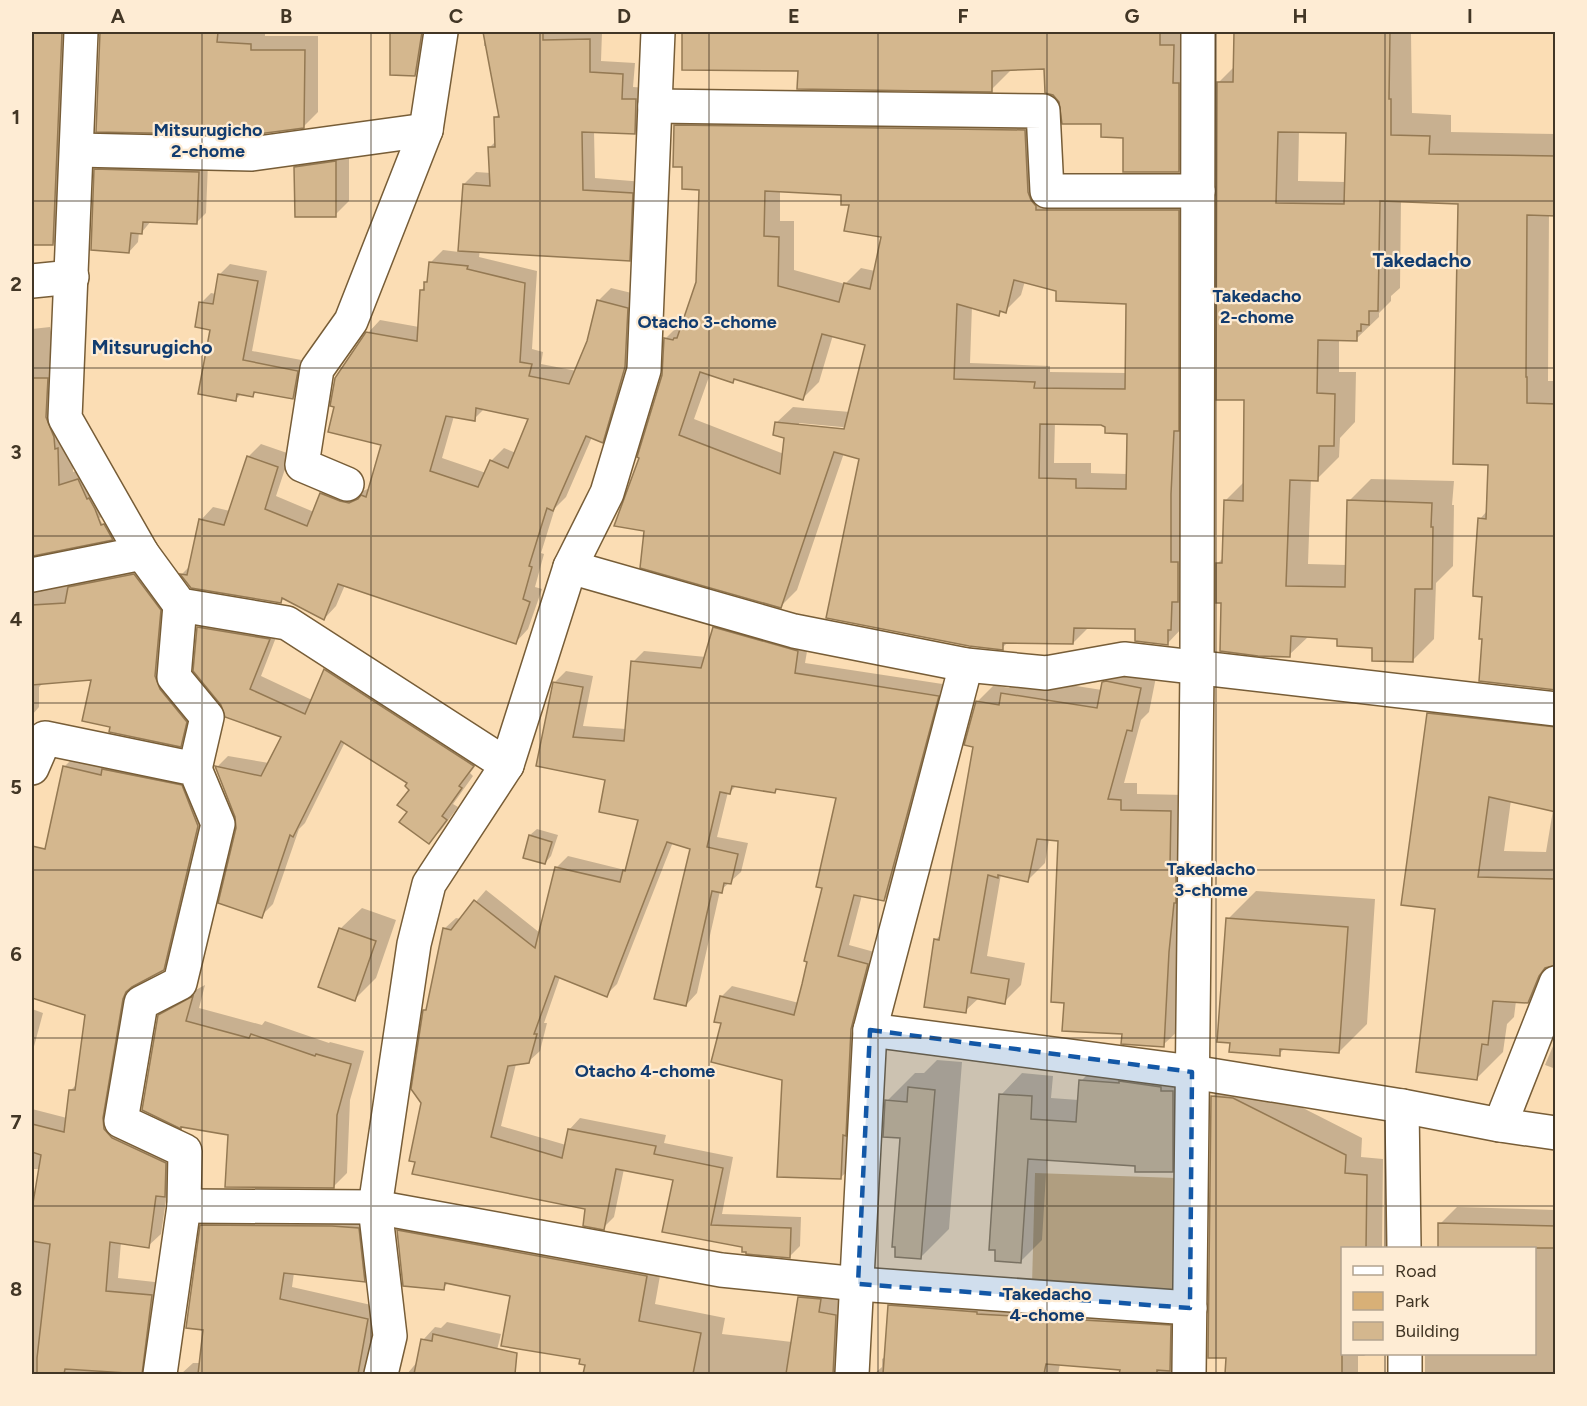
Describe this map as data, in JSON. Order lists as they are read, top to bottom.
{
  "districts": [
    "Mitsurugicho 2-chome",
    "Takedacho",
    "Takedacho 2-chome",
    "Otacho 3-chome",
    "Mitsurugicho",
    "Takedacho 3-chome",
    "Otacho 4-chome",
    "Takedacho 4-chome"
  ],
  "legend": ["Road", "Park", "Building"],
  "grid": {
    "columns": [
      "A",
      "B",
      "C",
      "D",
      "E",
      "F",
      "G",
      "H",
      "I"
    ],
    "rows": [
      "1",
      "2",
      "3",
      "4",
      "5",
      "6",
      "7",
      "8"
    ]
  }
}
